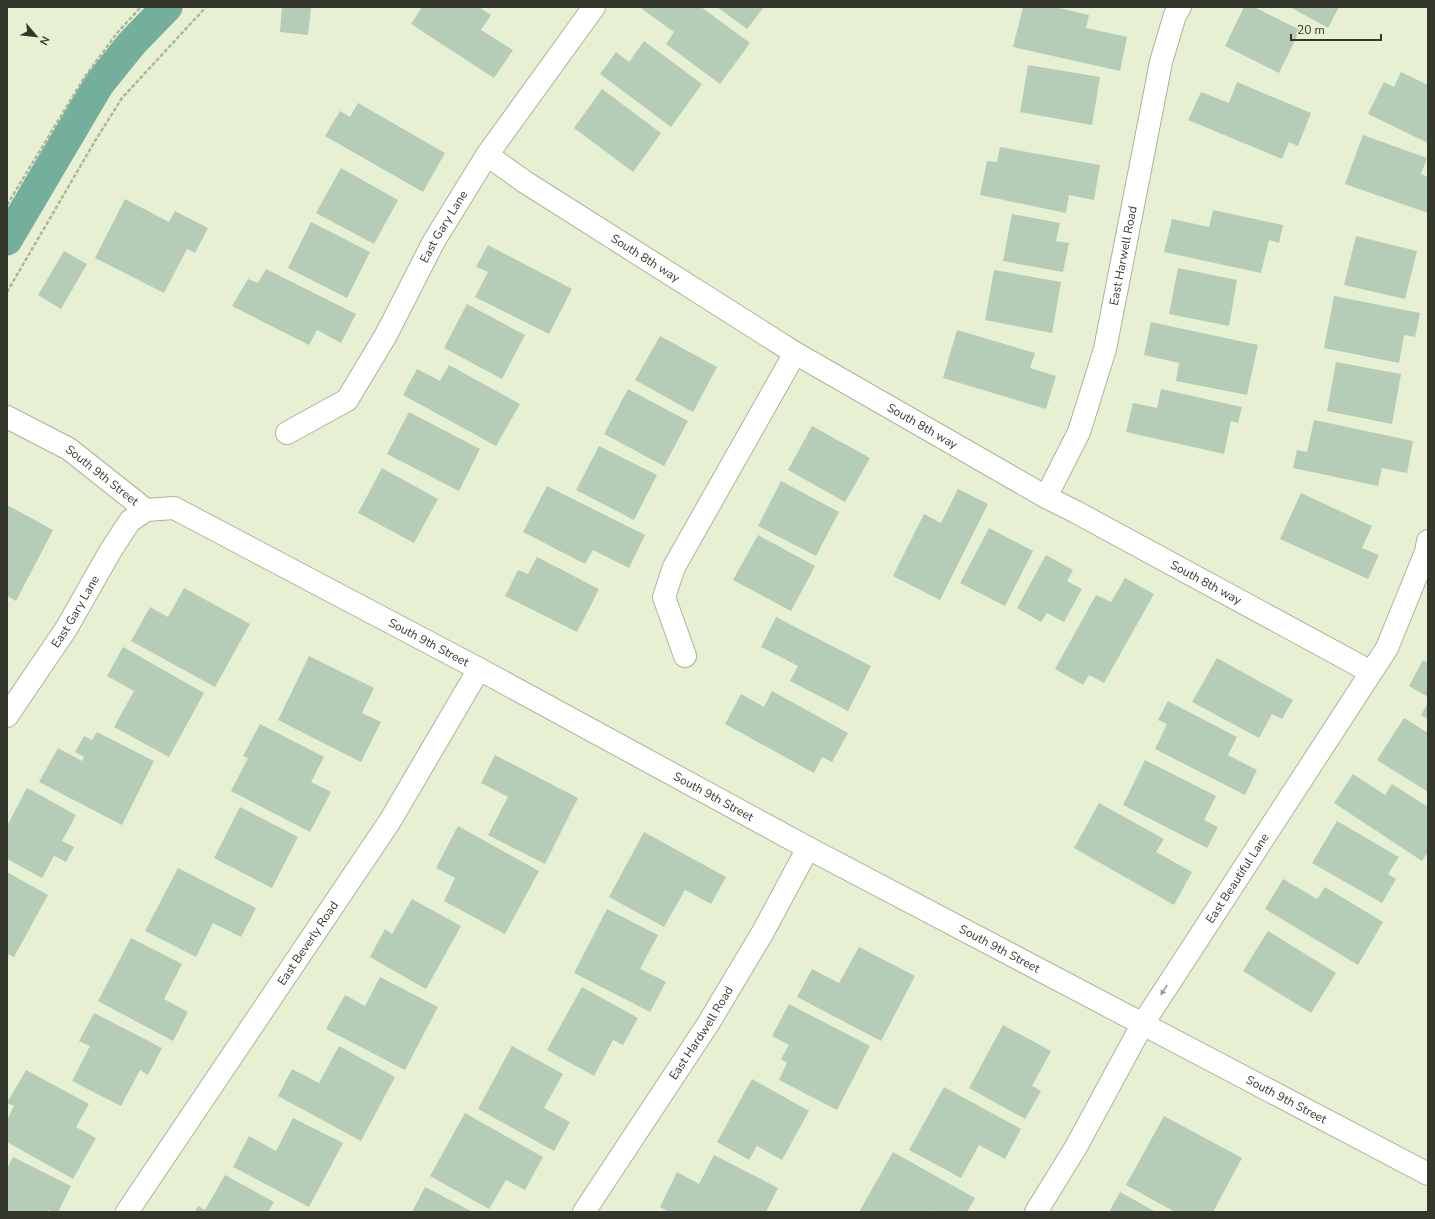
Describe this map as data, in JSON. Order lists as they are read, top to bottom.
{
  "streets": {
    "street": [
      "East Gary Lane",
      "East Harwell Road",
      "South 8th way",
      "South 9th Street",
      "East Beautiful Lane",
      "East Beverly Road",
      "East Hardwell Road"
    ]
  },
  "crossings": [
    ["East Gary Lane", "South 8th way"],
    ["East Gary Lane", "South 9th Street"],
    ["East Harwell Road", "South 8th way"],
    ["South 8th way", "East Beautiful Lane"],
    ["South 9th Street", "East Beautiful Lane"],
    ["South 9th Street", "East Beverly Road"],
    ["South 9th Street", "East Hardwell Road"]
  ],
  "one_way": ["East Beautiful Lane"],
  "scale_bar": "20 m",
  "north": "bottom right"
}
